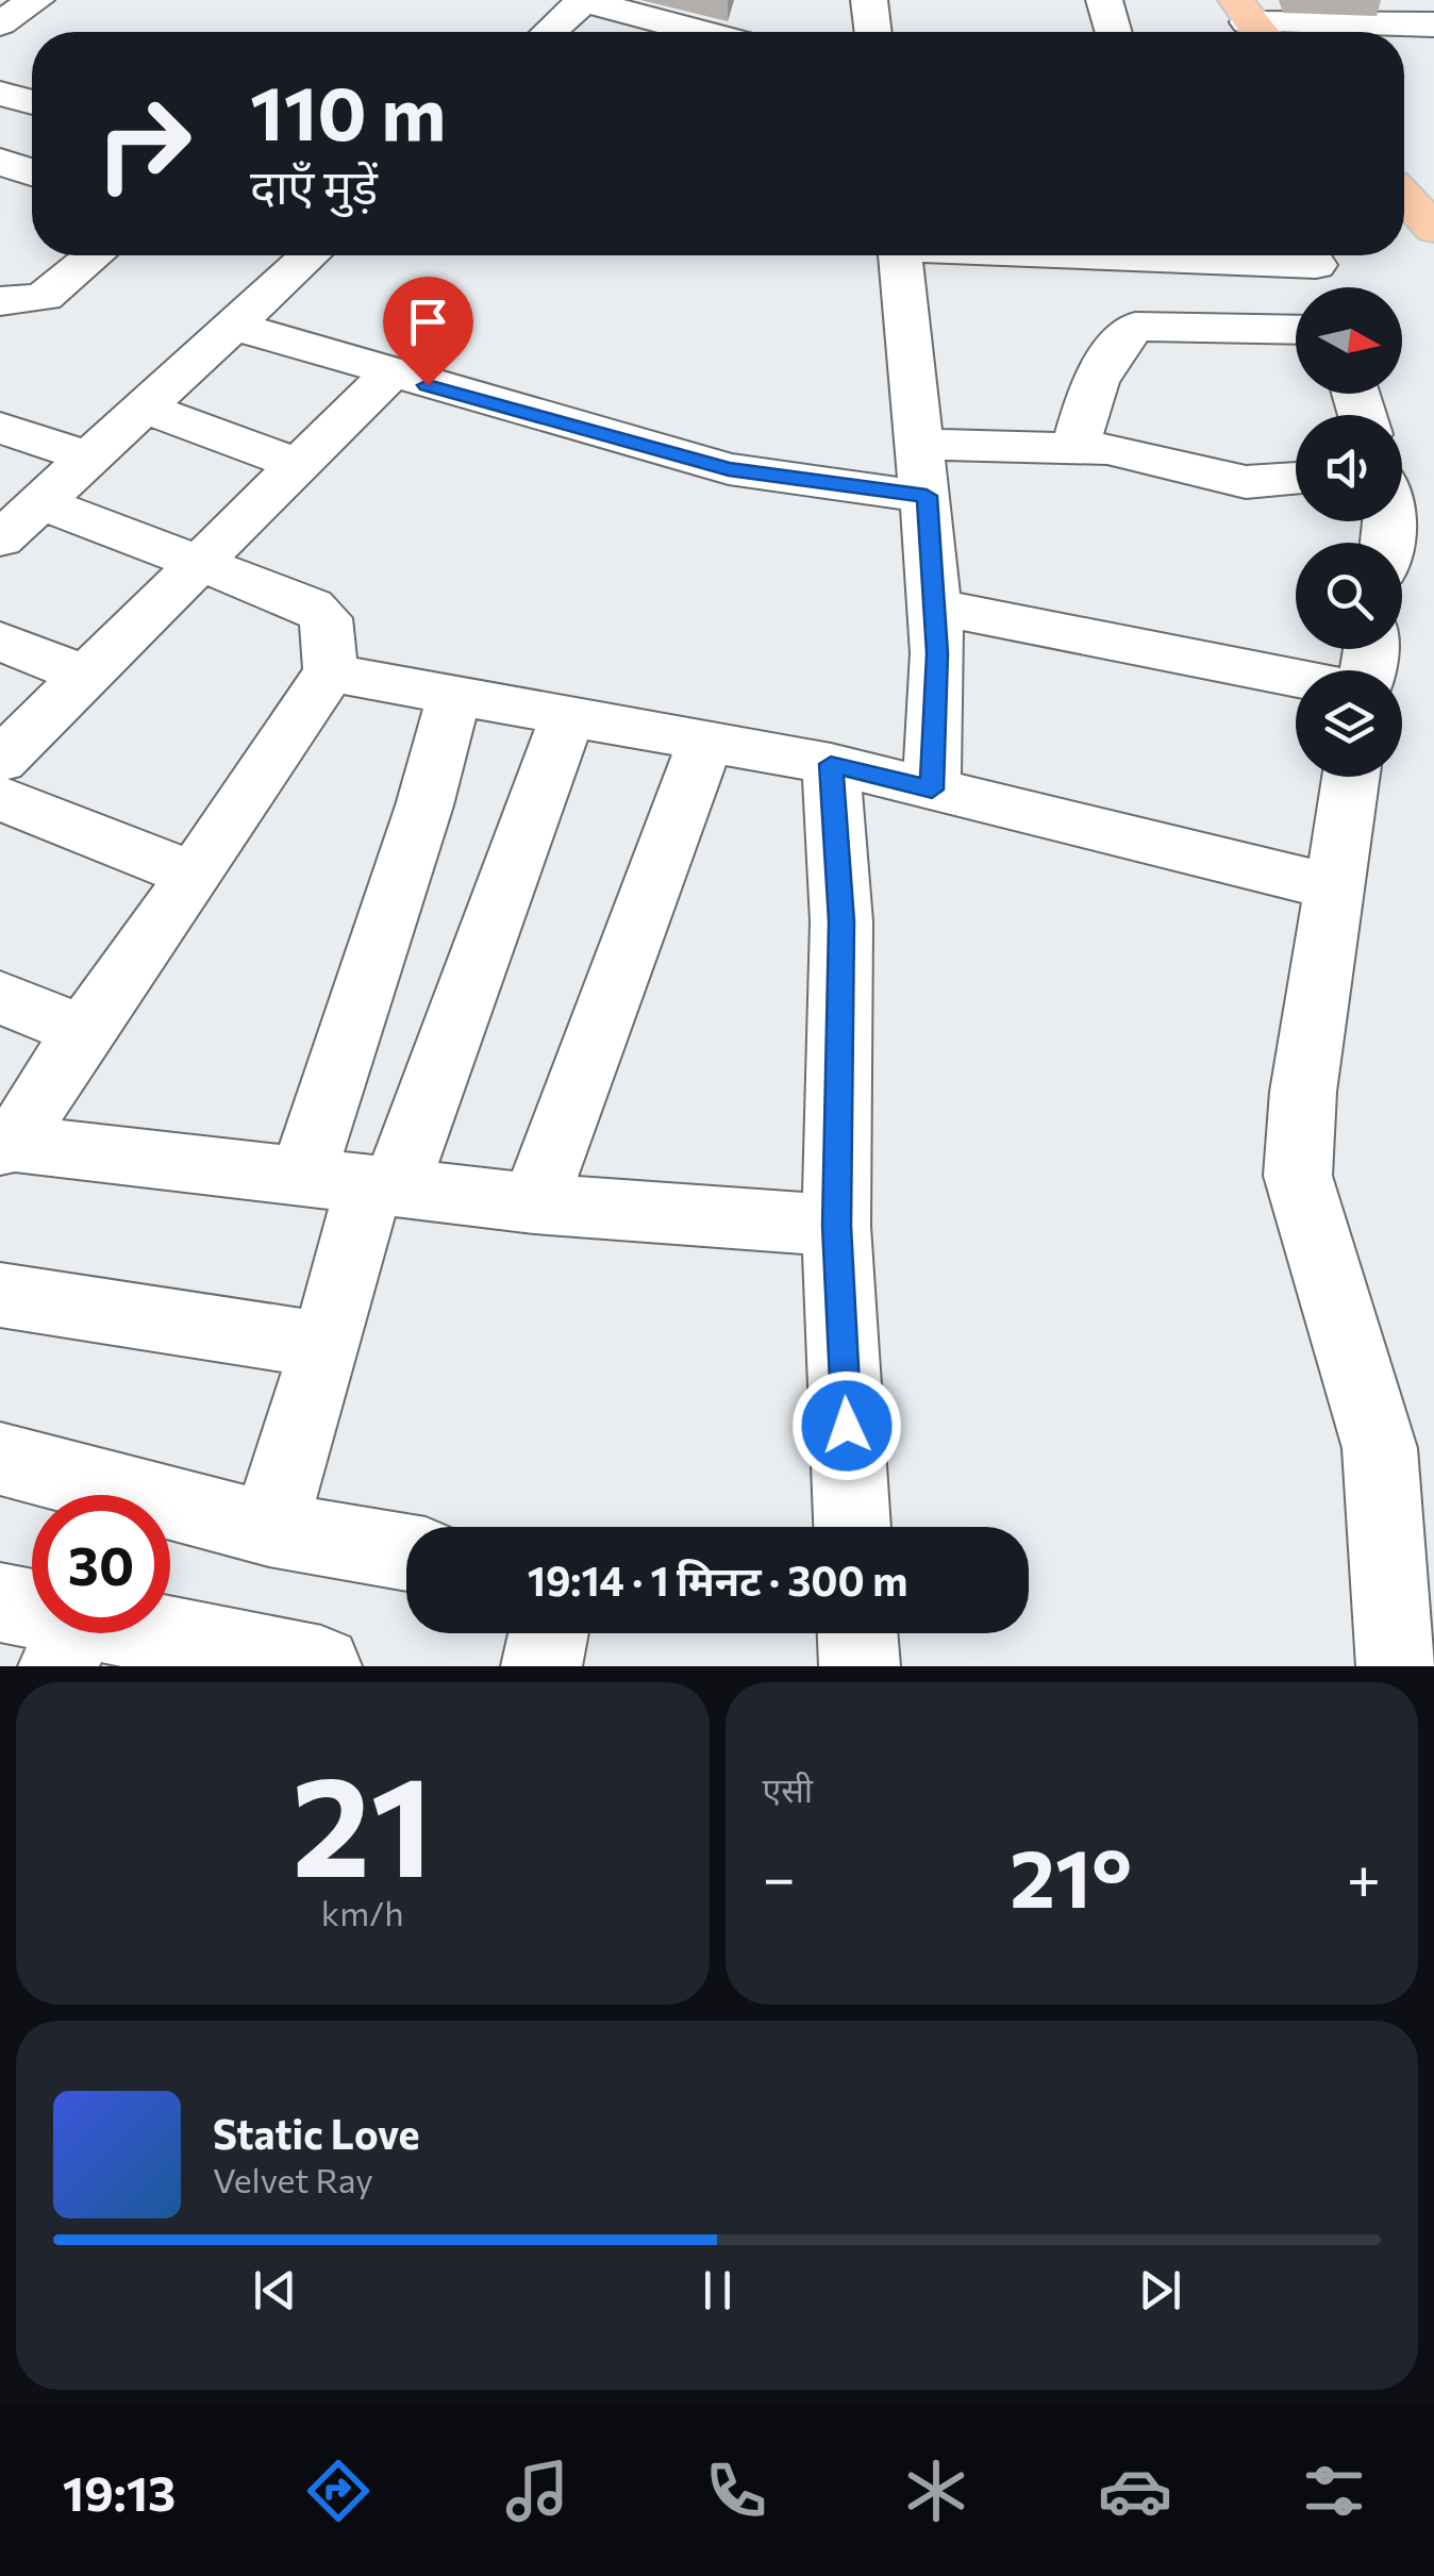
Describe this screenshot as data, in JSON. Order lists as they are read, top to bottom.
{
  "north": "right",
  "page": {
    "turn": ["110 m", "दाएँ मुड़ें"],
    "limit": "30",
    "trip": "19:14 · 1 मिनट · 300 m",
    "tile": [
      ["21", "km/h"],
      "एसी"
    ],
    "heat": ["−", "21°", "+"],
    "song": ["Static Love", "Velvet Ray"],
    "tabs": "19:13"
  }
}
